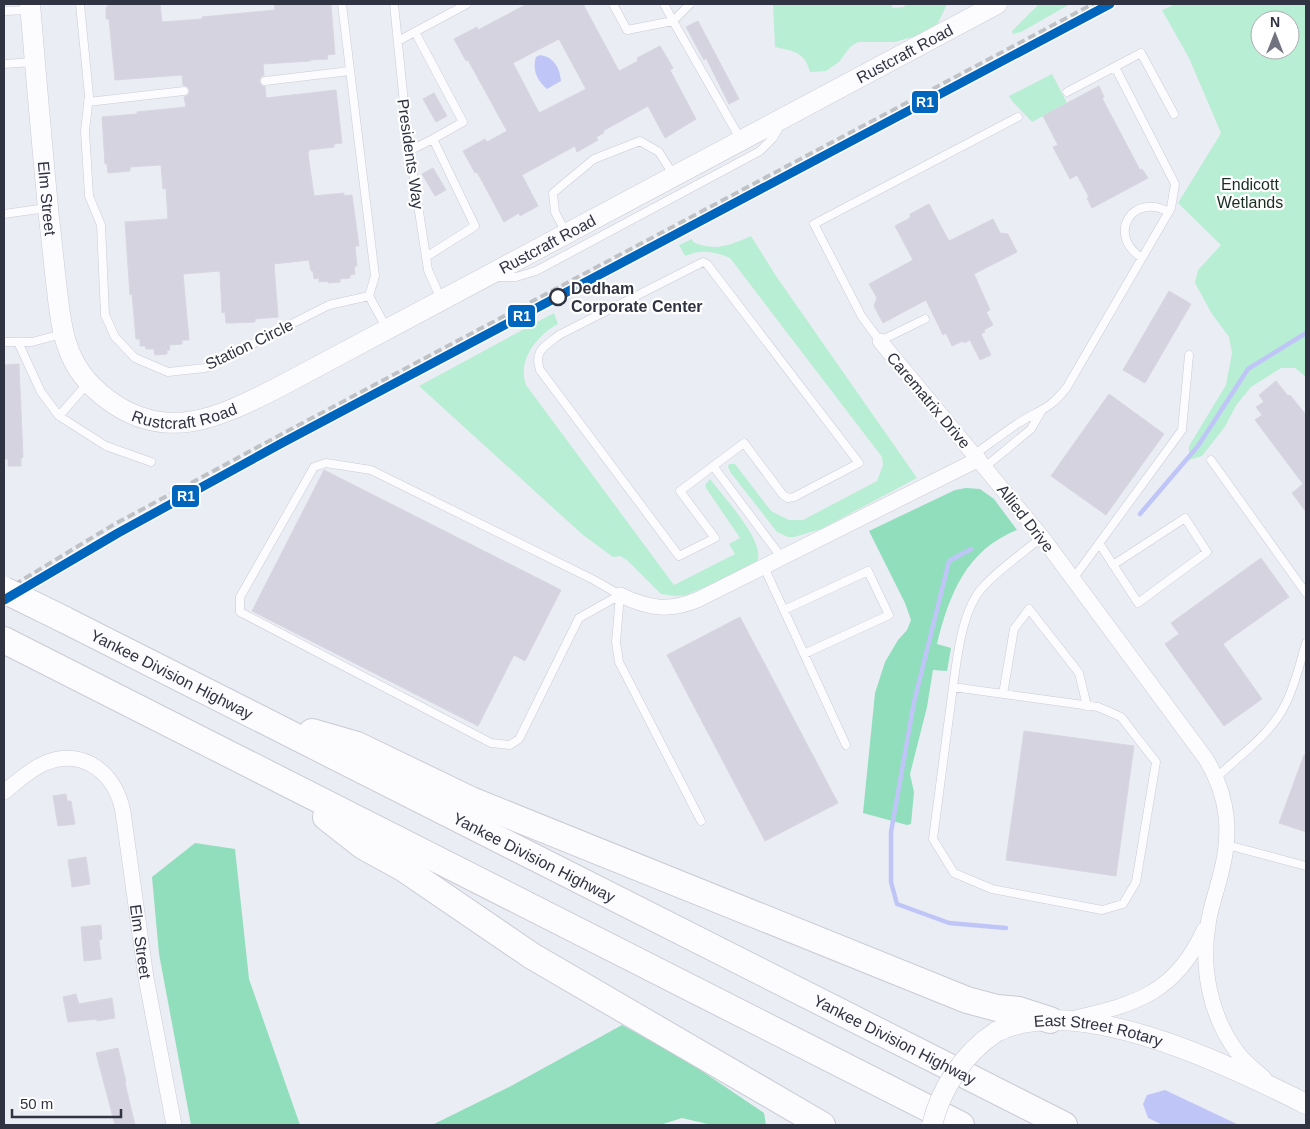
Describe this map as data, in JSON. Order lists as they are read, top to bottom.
{
  "streets": {
    "highway": ["Yankee Division Highway"],
    "main road": ["Rustcraft Road", "Elm Street", "East Street Rotary"],
    "street": ["Carematrix Drive", "Allied Drive"],
    "lane": ["Presidents Way", "Station Circle"]
  },
  "crossings": [
    ["Rustcraft Road", "Presidents Way"],
    ["Rustcraft Road", "Elm Street"],
    ["Carematrix Drive", "Allied Drive"],
    ["Allied Drive", "East Street Rotary"]
  ],
  "parks": ["Endicott Wetlands"],
  "places": ["Dedham Corporate Center"],
  "lines": ["transit line R1"],
  "scale_bar": "50 m",
  "north": "top"
}
